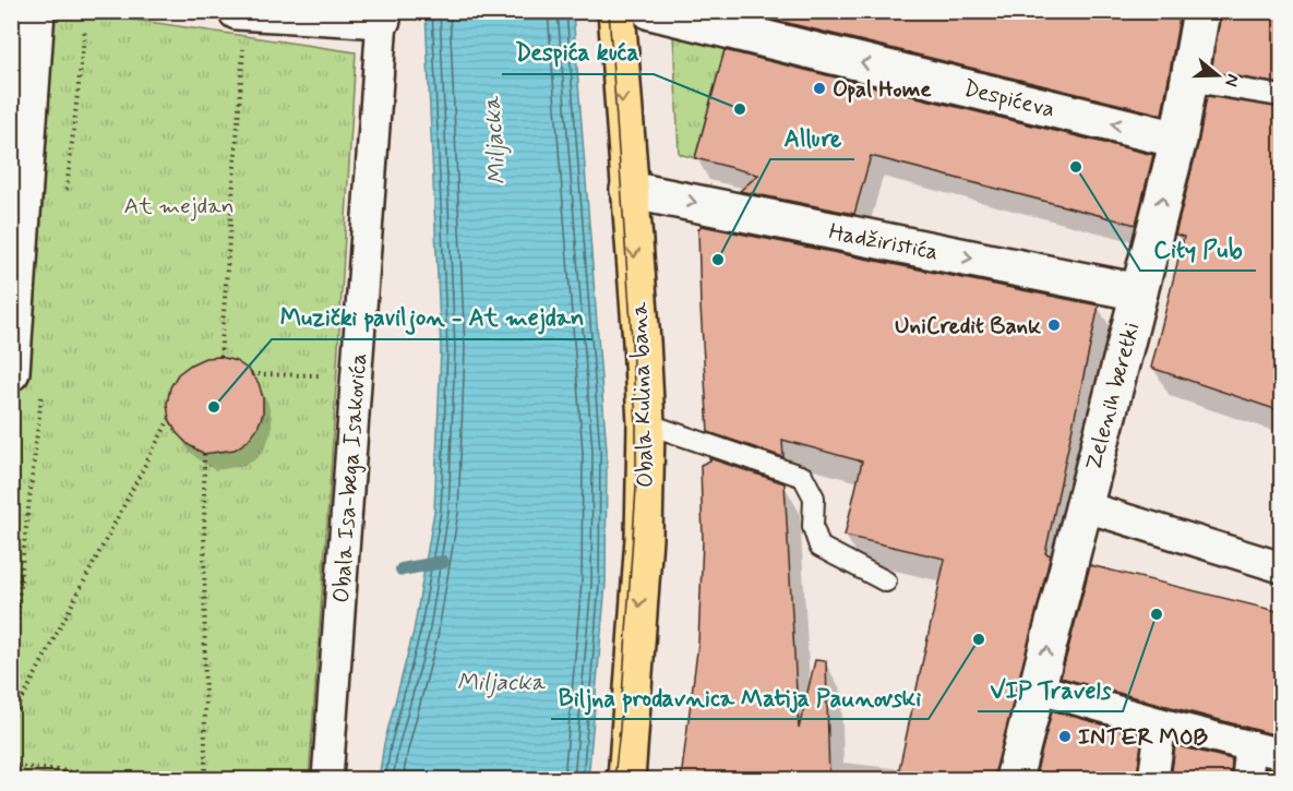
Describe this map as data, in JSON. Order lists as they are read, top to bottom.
{
  "streets": {
    "main road": ["Obala Kulina bana"],
    "street": [
      "Despićeva",
      "Hadžiristića",
      "Zelenih beretki",
      "Obala Isa-bega Isakovića"
    ]
  },
  "crossings": [
    ["Despićeva", "Zelenih beretki"],
    ["Hadžiristića", "Obala Kulina bana"],
    ["Hadžiristića", "Zelenih beretki"]
  ],
  "one_way": [
    "Despićeva",
    "Hadžiristića",
    "Obala Kulina bana",
    "Zelenih beretki"
  ],
  "water": ["Miljacka"],
  "parks": ["At mejdan"],
  "places": [
    "Opal Home",
    "Despića kuća",
    "City Pub",
    "Allure",
    "UniCredit Bank",
    "Muzički paviljon - At mejdan",
    "VIP Travels",
    "Biljna prodavnica Matija Paunovski",
    "INTER MOB"
  ],
  "north": "right"
}
